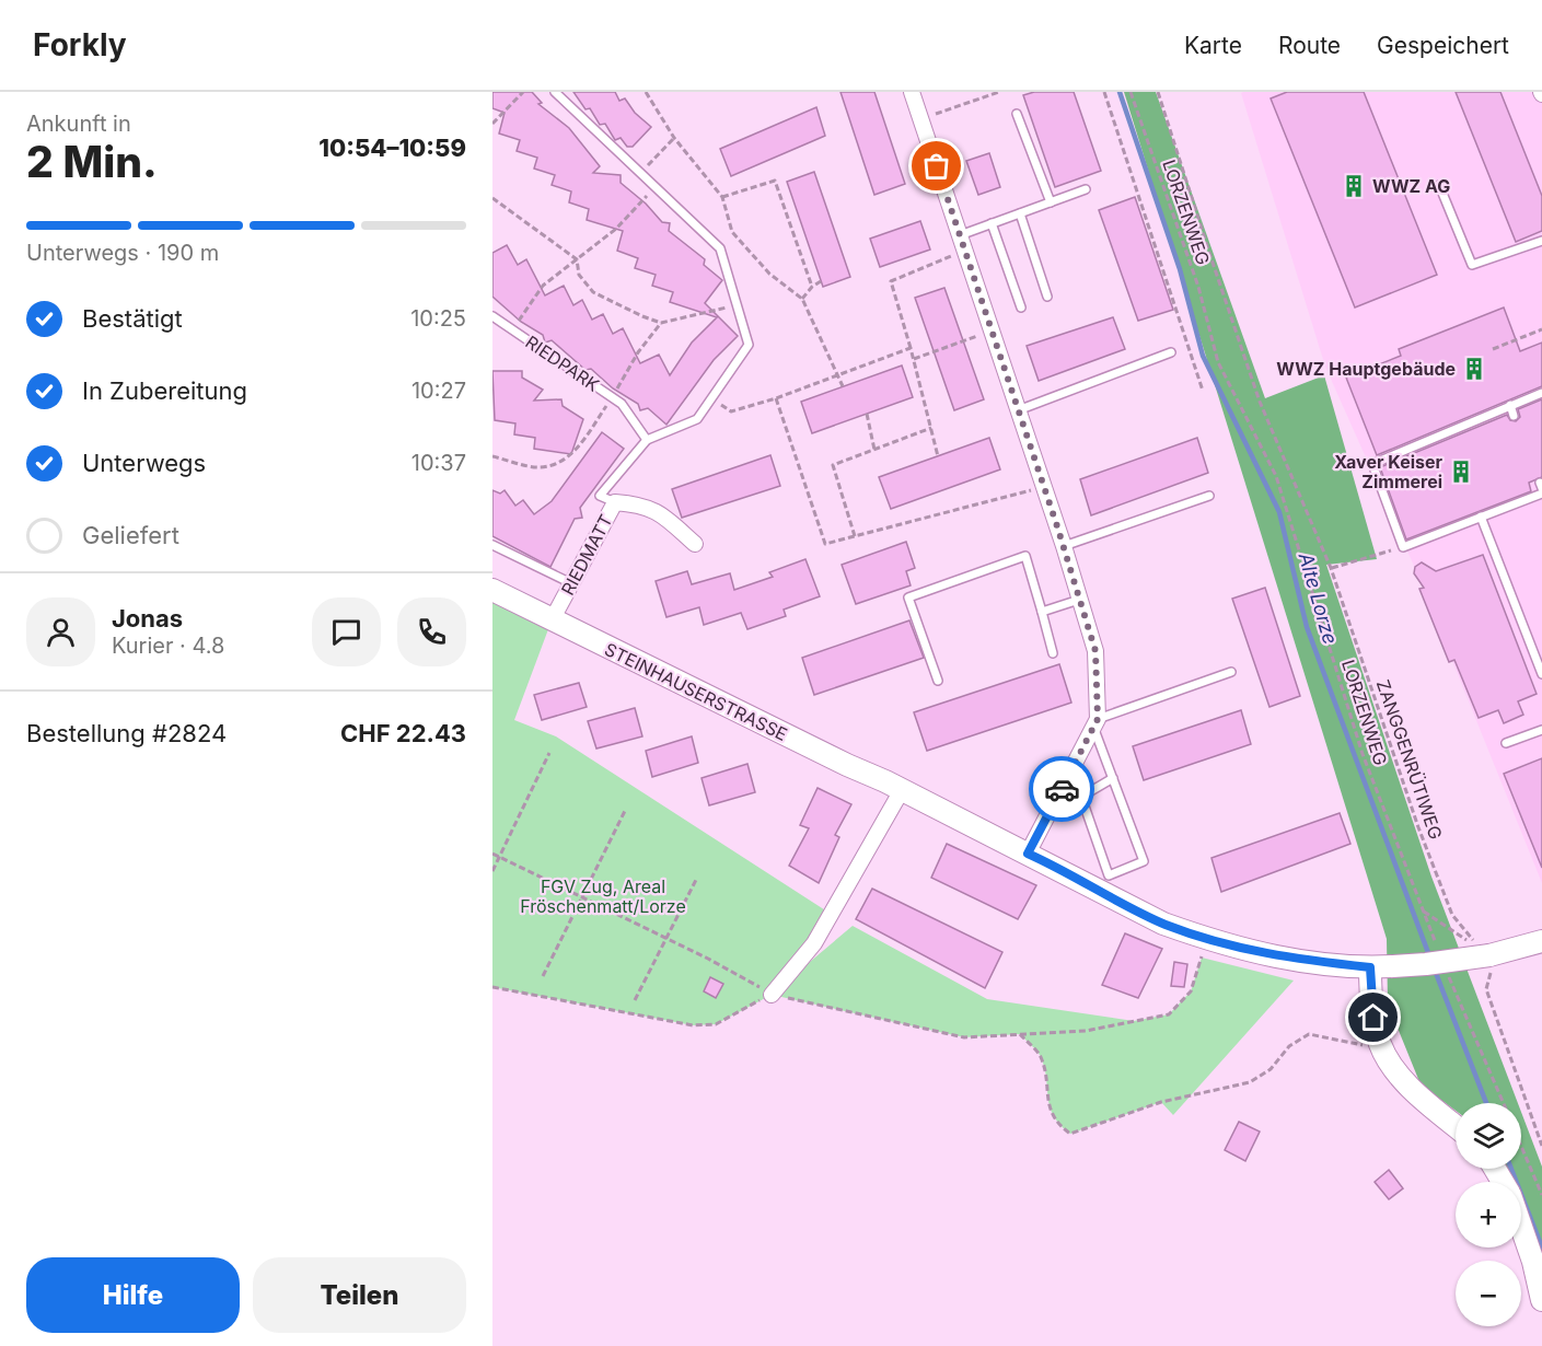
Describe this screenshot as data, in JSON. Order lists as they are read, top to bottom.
{
  "streets": {
    "street": ["RIEDMATT", "STEINHAUSERSTRASSE"],
    "lane": ["RIEDPARK"],
    "path": ["LORZENWEG", "ZANGGENRÜTIWEG"]
  },
  "crossings": [
    ["LORZENWEG", "ZANGGENRÜTIWEG"],
    ["RIEDMATT", "STEINHAUSERSTRASSE"],
    ["STEINHAUSERSTRASSE", "ZANGGENRÜTIWEG"]
  ],
  "water": ["Alte Lorze"],
  "parks": ["FGV Zug, Areal Fröschenmatt/Lorze"],
  "places": {
    "building": ["WWZ AG", "WWZ Hauptgebäude", "Xaver Keiser Zimmerei"]
  },
  "page": {
    "header": "Forkly",
    "nav": ["Karte", "Route", "Gespeichert"],
    "heading": ["2 Min.", "Ankunft in", "10:54–10:59"],
    "panel": [
      "Jonas",
      "Kurier · 4.8",
      "Bestellung #2824",
      "CHF 22.43"
    ],
    "bar": "Unterwegs · 190 m",
    "list": [
      ["Bestätigt", "10:25"],
      ["In Zubereitung", "10:27"],
      ["Unterwegs", "10:37"],
      "Geliefert"
    ],
    "map_buttons": ["+", "−"],
    "buttons": ["Hilfe", "Teilen"]
  }
}
